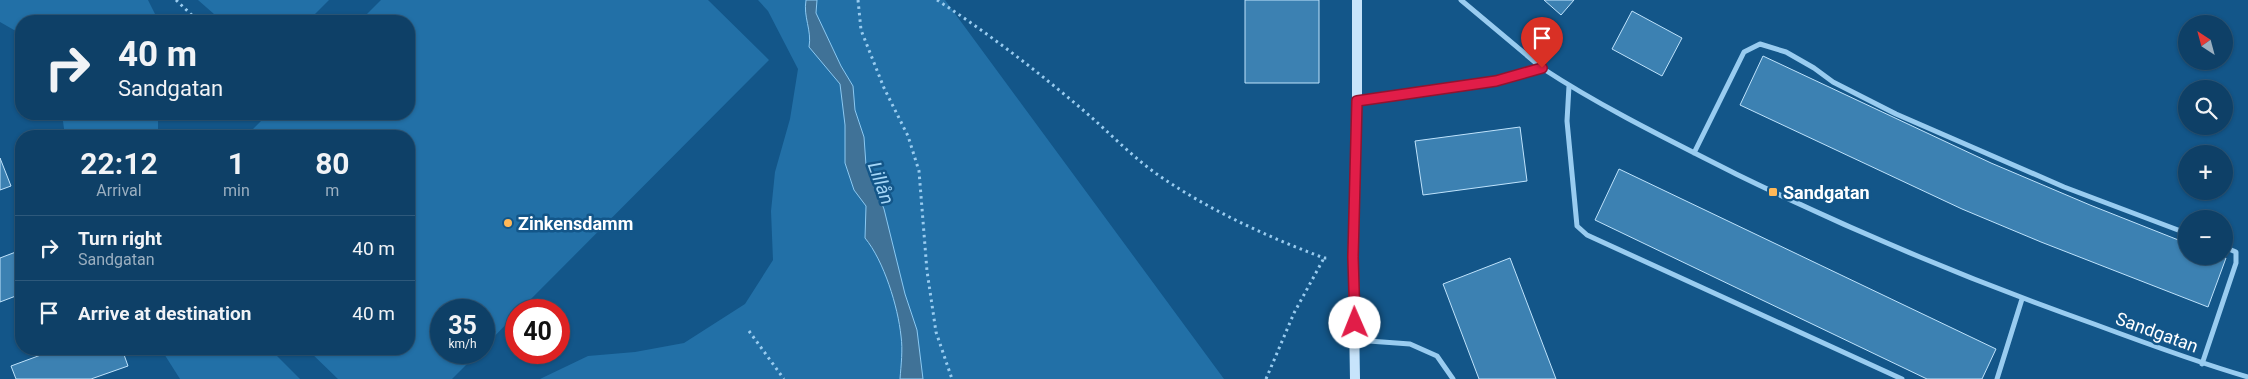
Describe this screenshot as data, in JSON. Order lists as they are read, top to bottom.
{
  "streets": {
    "street": ["Sandgatan"]
  },
  "water": ["Lillån"],
  "places": {
    "transit": ["Sandgatan"],
    "other": ["Zinkensdamm"]
  },
  "north": "top left",
  "page": {
    "map_buttons": ["+", "−"],
    "turn": ["40 m", "Sandgatan"],
    "eta": [
      "22:12",
      "Arrival",
      "1",
      "min",
      "80",
      "m"
    ],
    "list": [
      {
        "name": "Turn right",
        "note": "Sandgatan",
        "value": "40 m"
      },
      {
        "name": "Arrive at destination",
        "value": "40 m"
      }
    ],
    "speed": "35 km/h",
    "limit": "40"
  }
}
